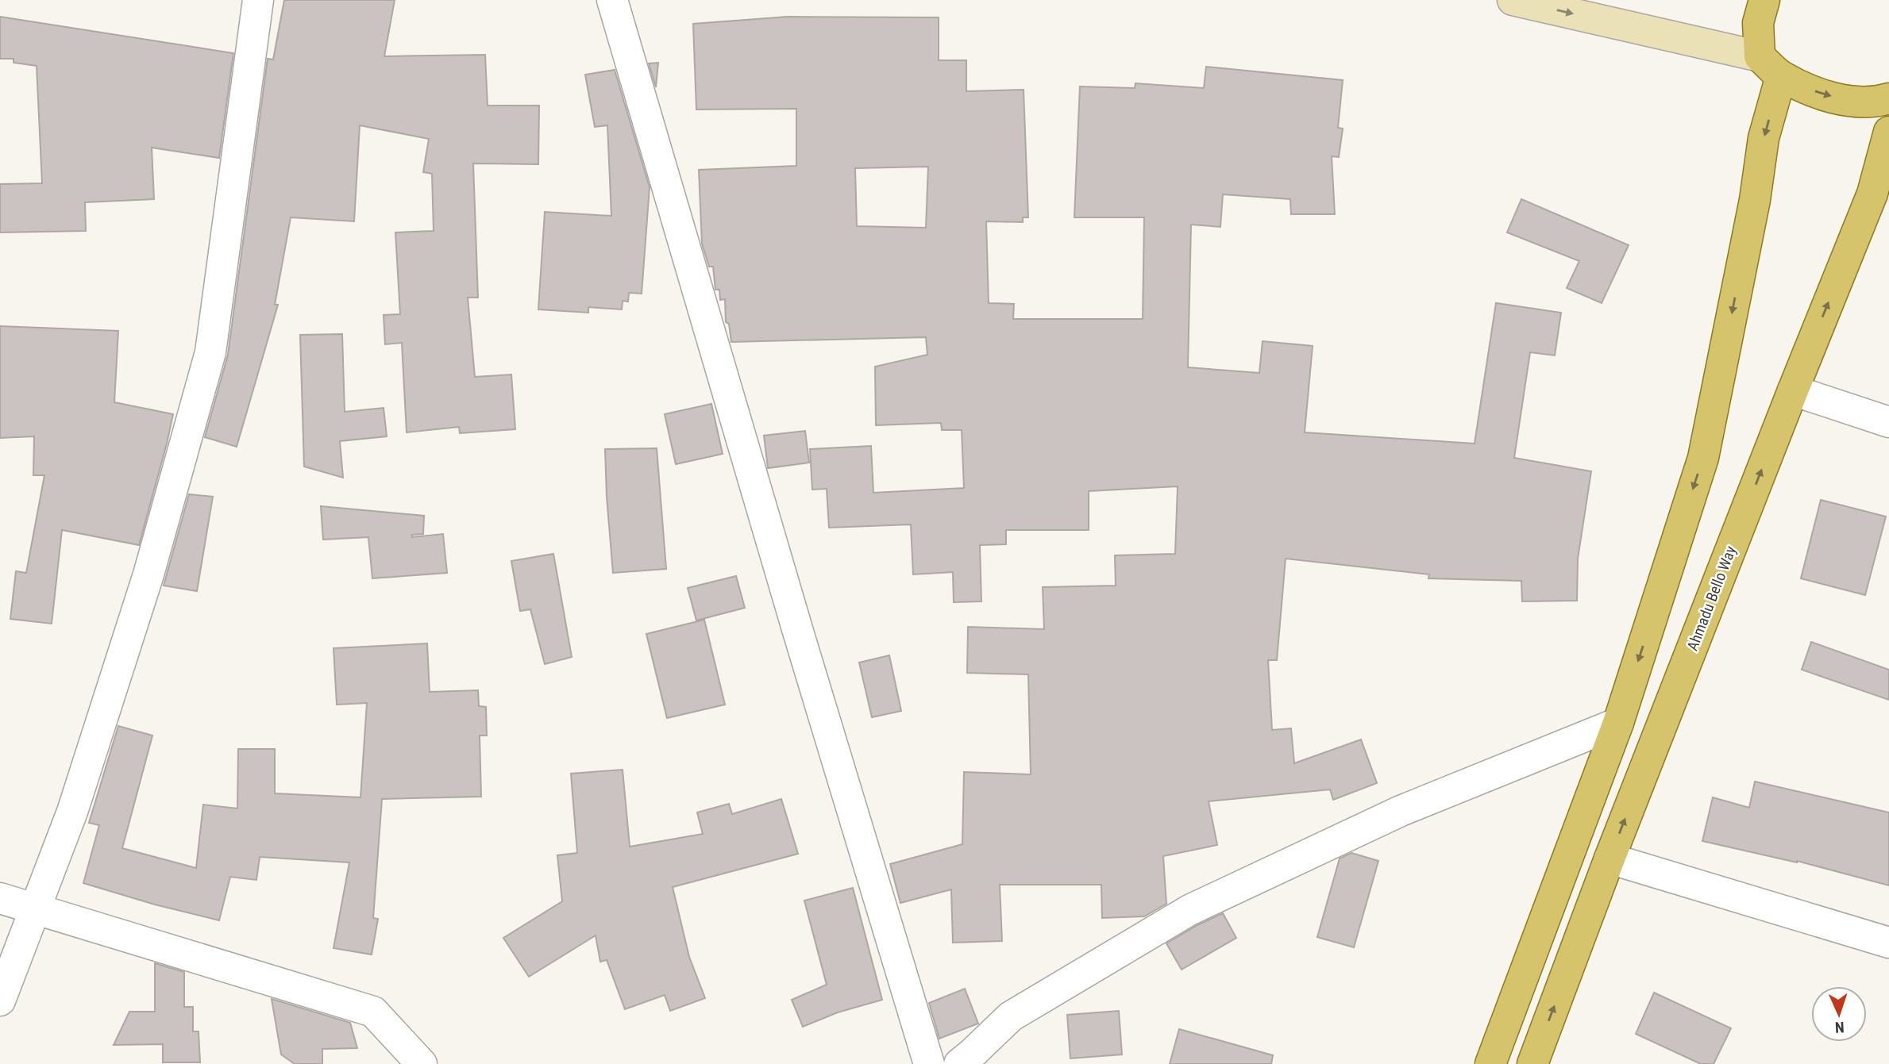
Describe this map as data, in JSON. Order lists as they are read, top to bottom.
{
  "streets": {
    "main road": ["Ahmadu Bello Way"]
  },
  "north": "bottom"
}
